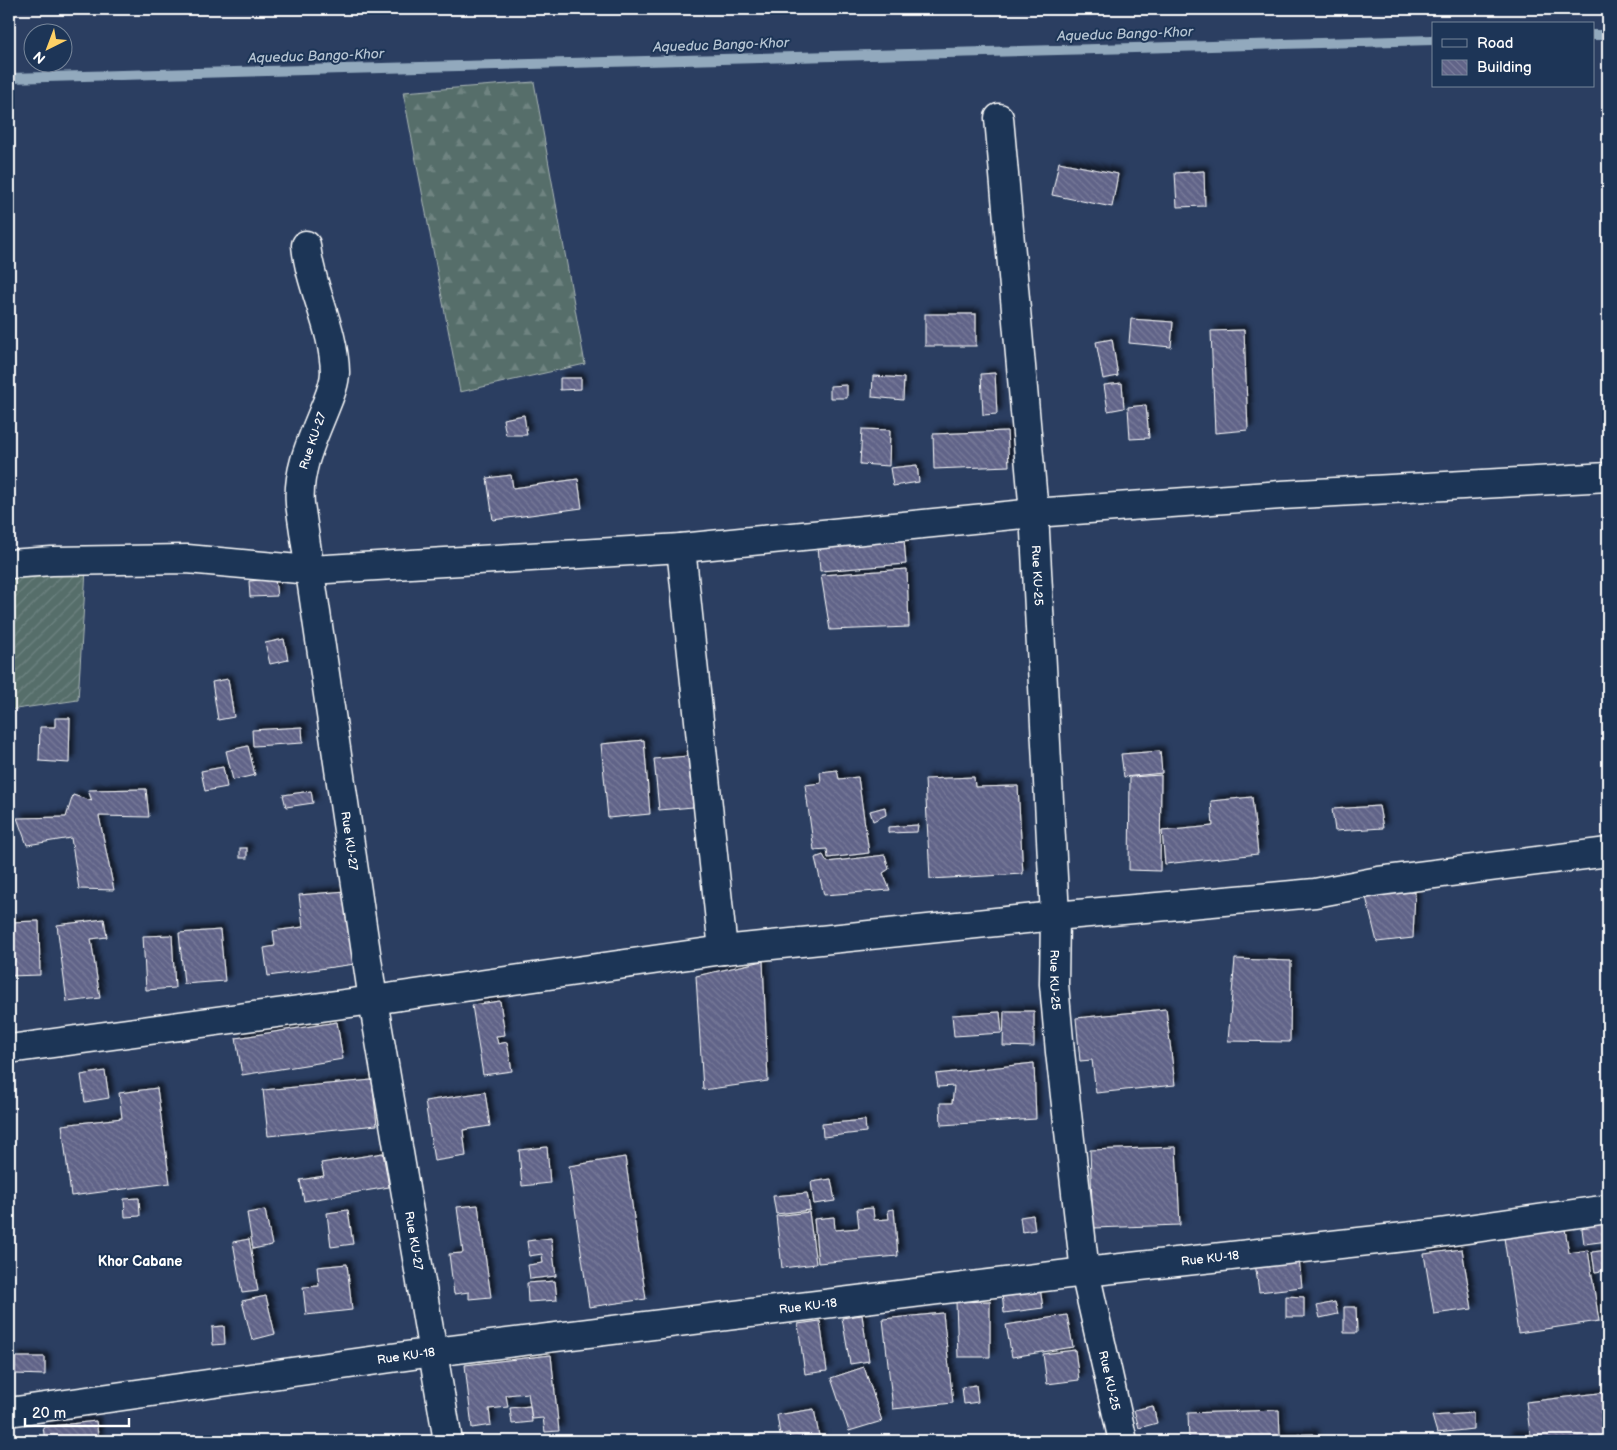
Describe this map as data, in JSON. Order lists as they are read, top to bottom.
{
  "streets": {
    "street": ["Rue KU-27", "Rue KU-25", "Rue KU-18"]
  },
  "crossings": [
    ["Rue KU-27", "Rue KU-18"],
    ["Rue KU-25", "Rue KU-18"]
  ],
  "districts": ["Khor Cabane"],
  "water": ["Aqueduc Bango-Khor"],
  "legend": ["Road", "Building"],
  "scale_bar": "20 m",
  "north": "bottom left"
}
